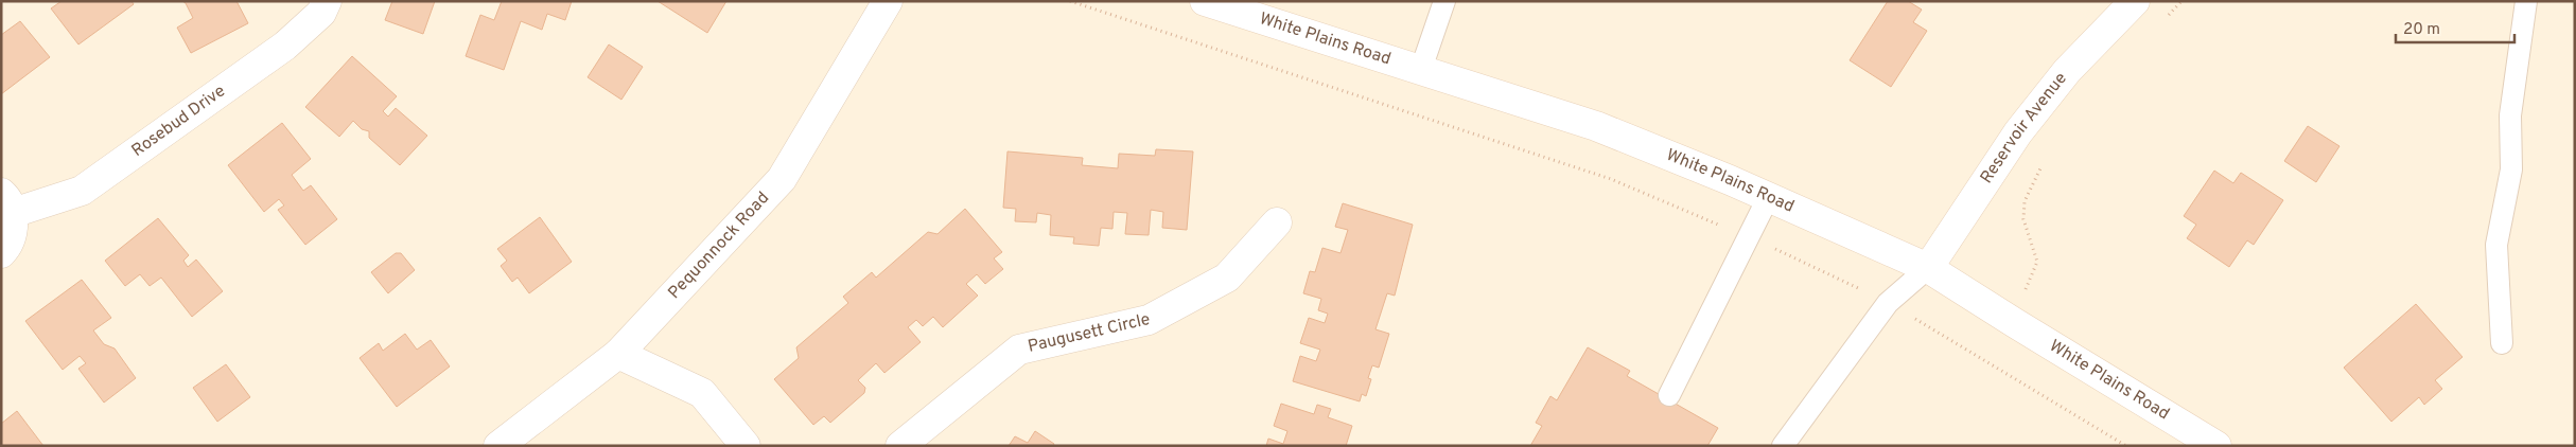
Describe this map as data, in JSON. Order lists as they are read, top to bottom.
{
  "streets": {
    "street": [
      "White Plains Road",
      "Rosebud Drive",
      "Reservoir Avenue",
      "Pequonnock Road",
      "Paugusett Circle"
    ]
  },
  "crossings": [
    ["White Plains Road", "Reservoir Avenue"]
  ],
  "scale_bar": "20 m"
}
